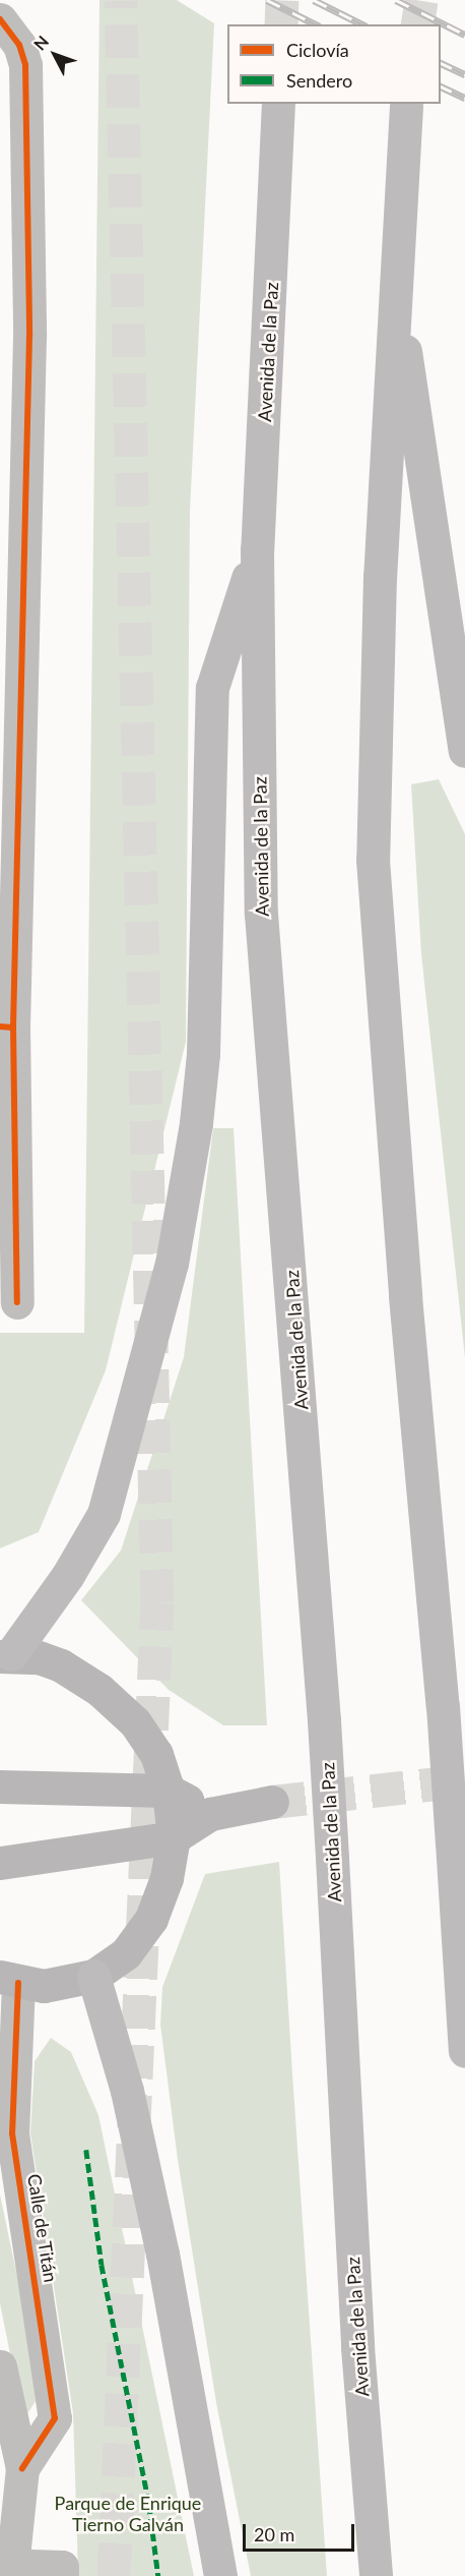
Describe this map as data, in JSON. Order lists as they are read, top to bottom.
{
  "streets": {
    "highway": ["Avenida de la Paz"],
    "street": ["Calle de Titán"]
  },
  "parks": ["Parque de Enrique Tierno Galván"],
  "legend": ["Ciclovía", "Sendero"],
  "scale_bar": "20 m",
  "north": "top left"
}
